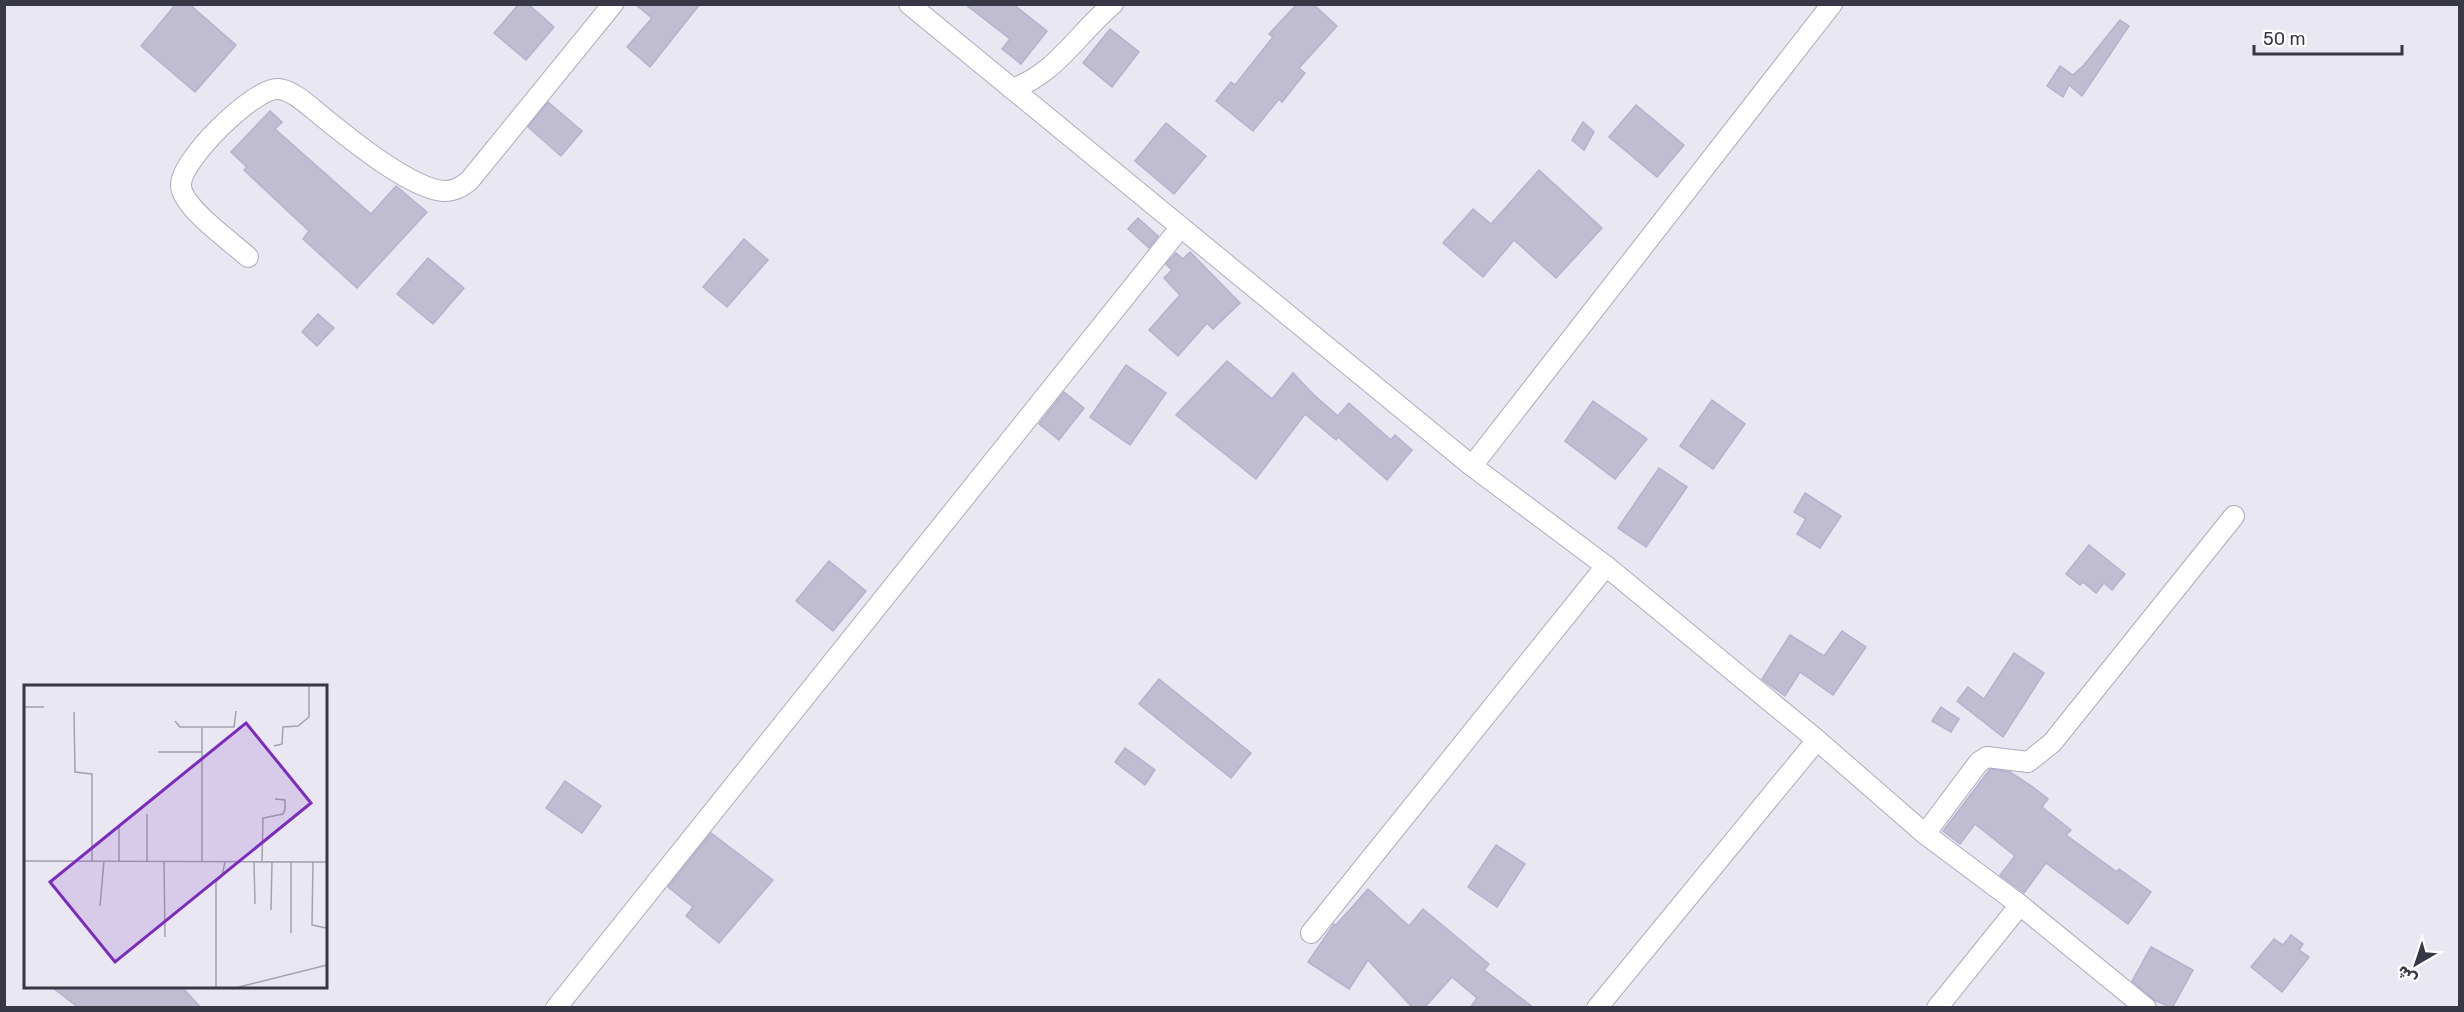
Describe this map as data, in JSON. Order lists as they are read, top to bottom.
{
  "scale_bar": "50 m",
  "north": "bottom left"
}
